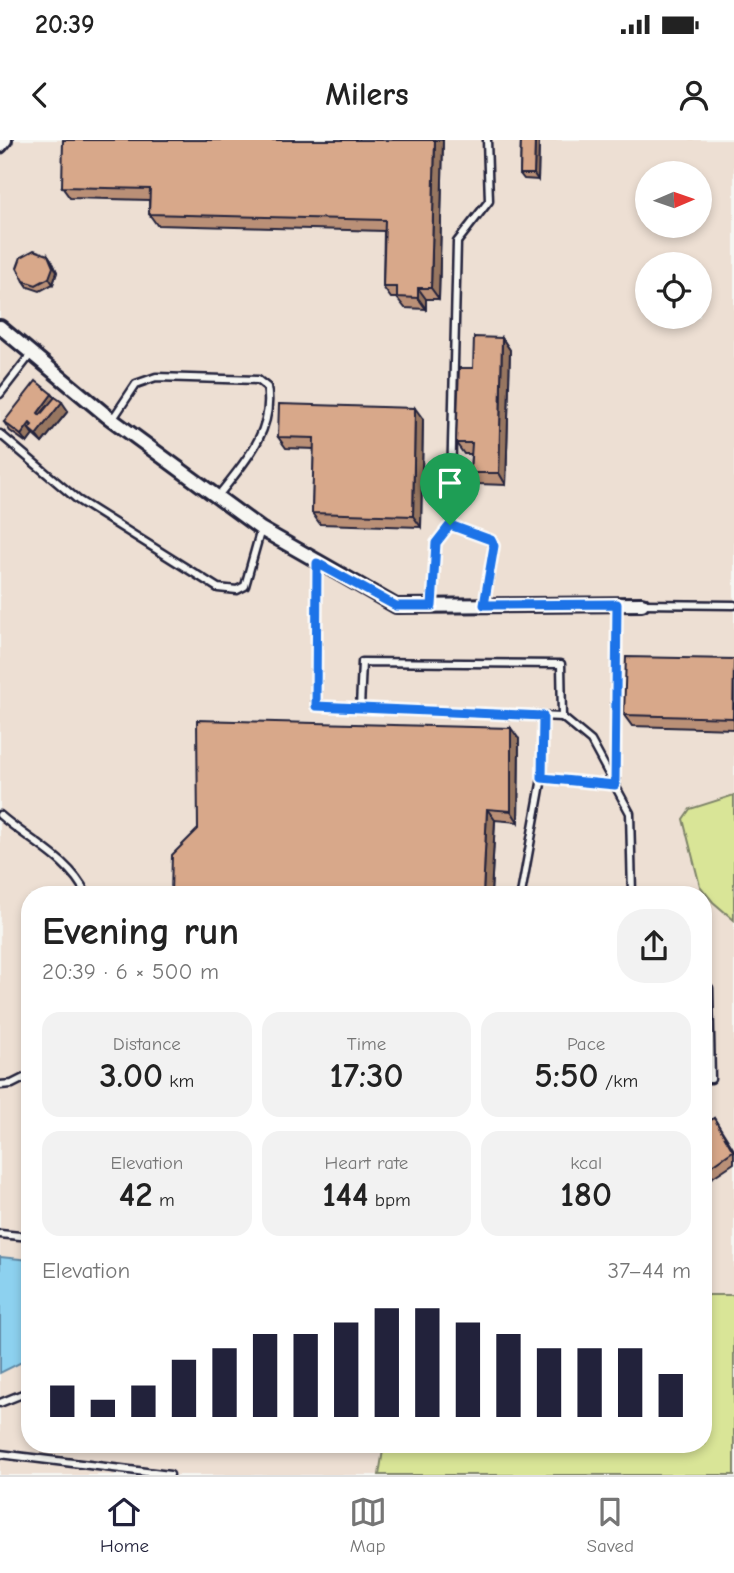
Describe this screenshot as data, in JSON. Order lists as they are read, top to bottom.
{
  "north": "right",
  "page": {
    "status": "20:39",
    "header": "Milers",
    "heading": ["Evening run", "20:39 · 6 × 500 m"],
    "stats": [
      ["Distance", "3.00 km"],
      ["Time", "17:30"],
      ["Pace", "5:50 /km"],
      ["Elevation", "42 m"],
      ["Heart rate", "144 bpm"],
      ["kcal", "180"]
    ],
    "chart": ["Elevation", "37–44 m"],
    "tabs": ["Home", "Map", "Saved"]
  }
}
